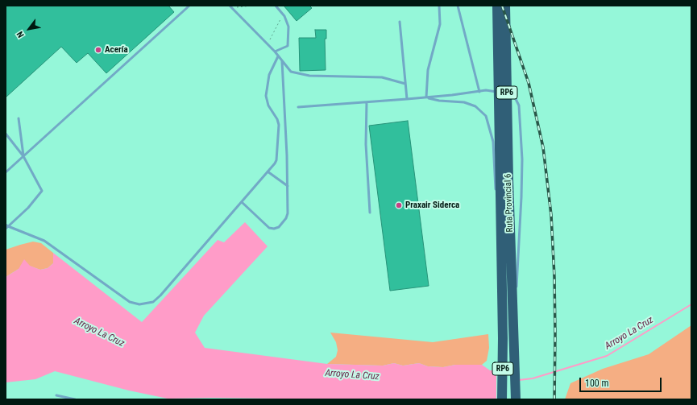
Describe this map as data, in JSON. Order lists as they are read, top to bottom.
{
  "streets": {
    "highway": ["RP6", "Ruta Provincial 6"]
  },
  "water": ["Arroyo La Cruz"],
  "places": ["Acería", "Praxair Siderca"],
  "scale_bar": "100 m",
  "north": "bottom left"
}
